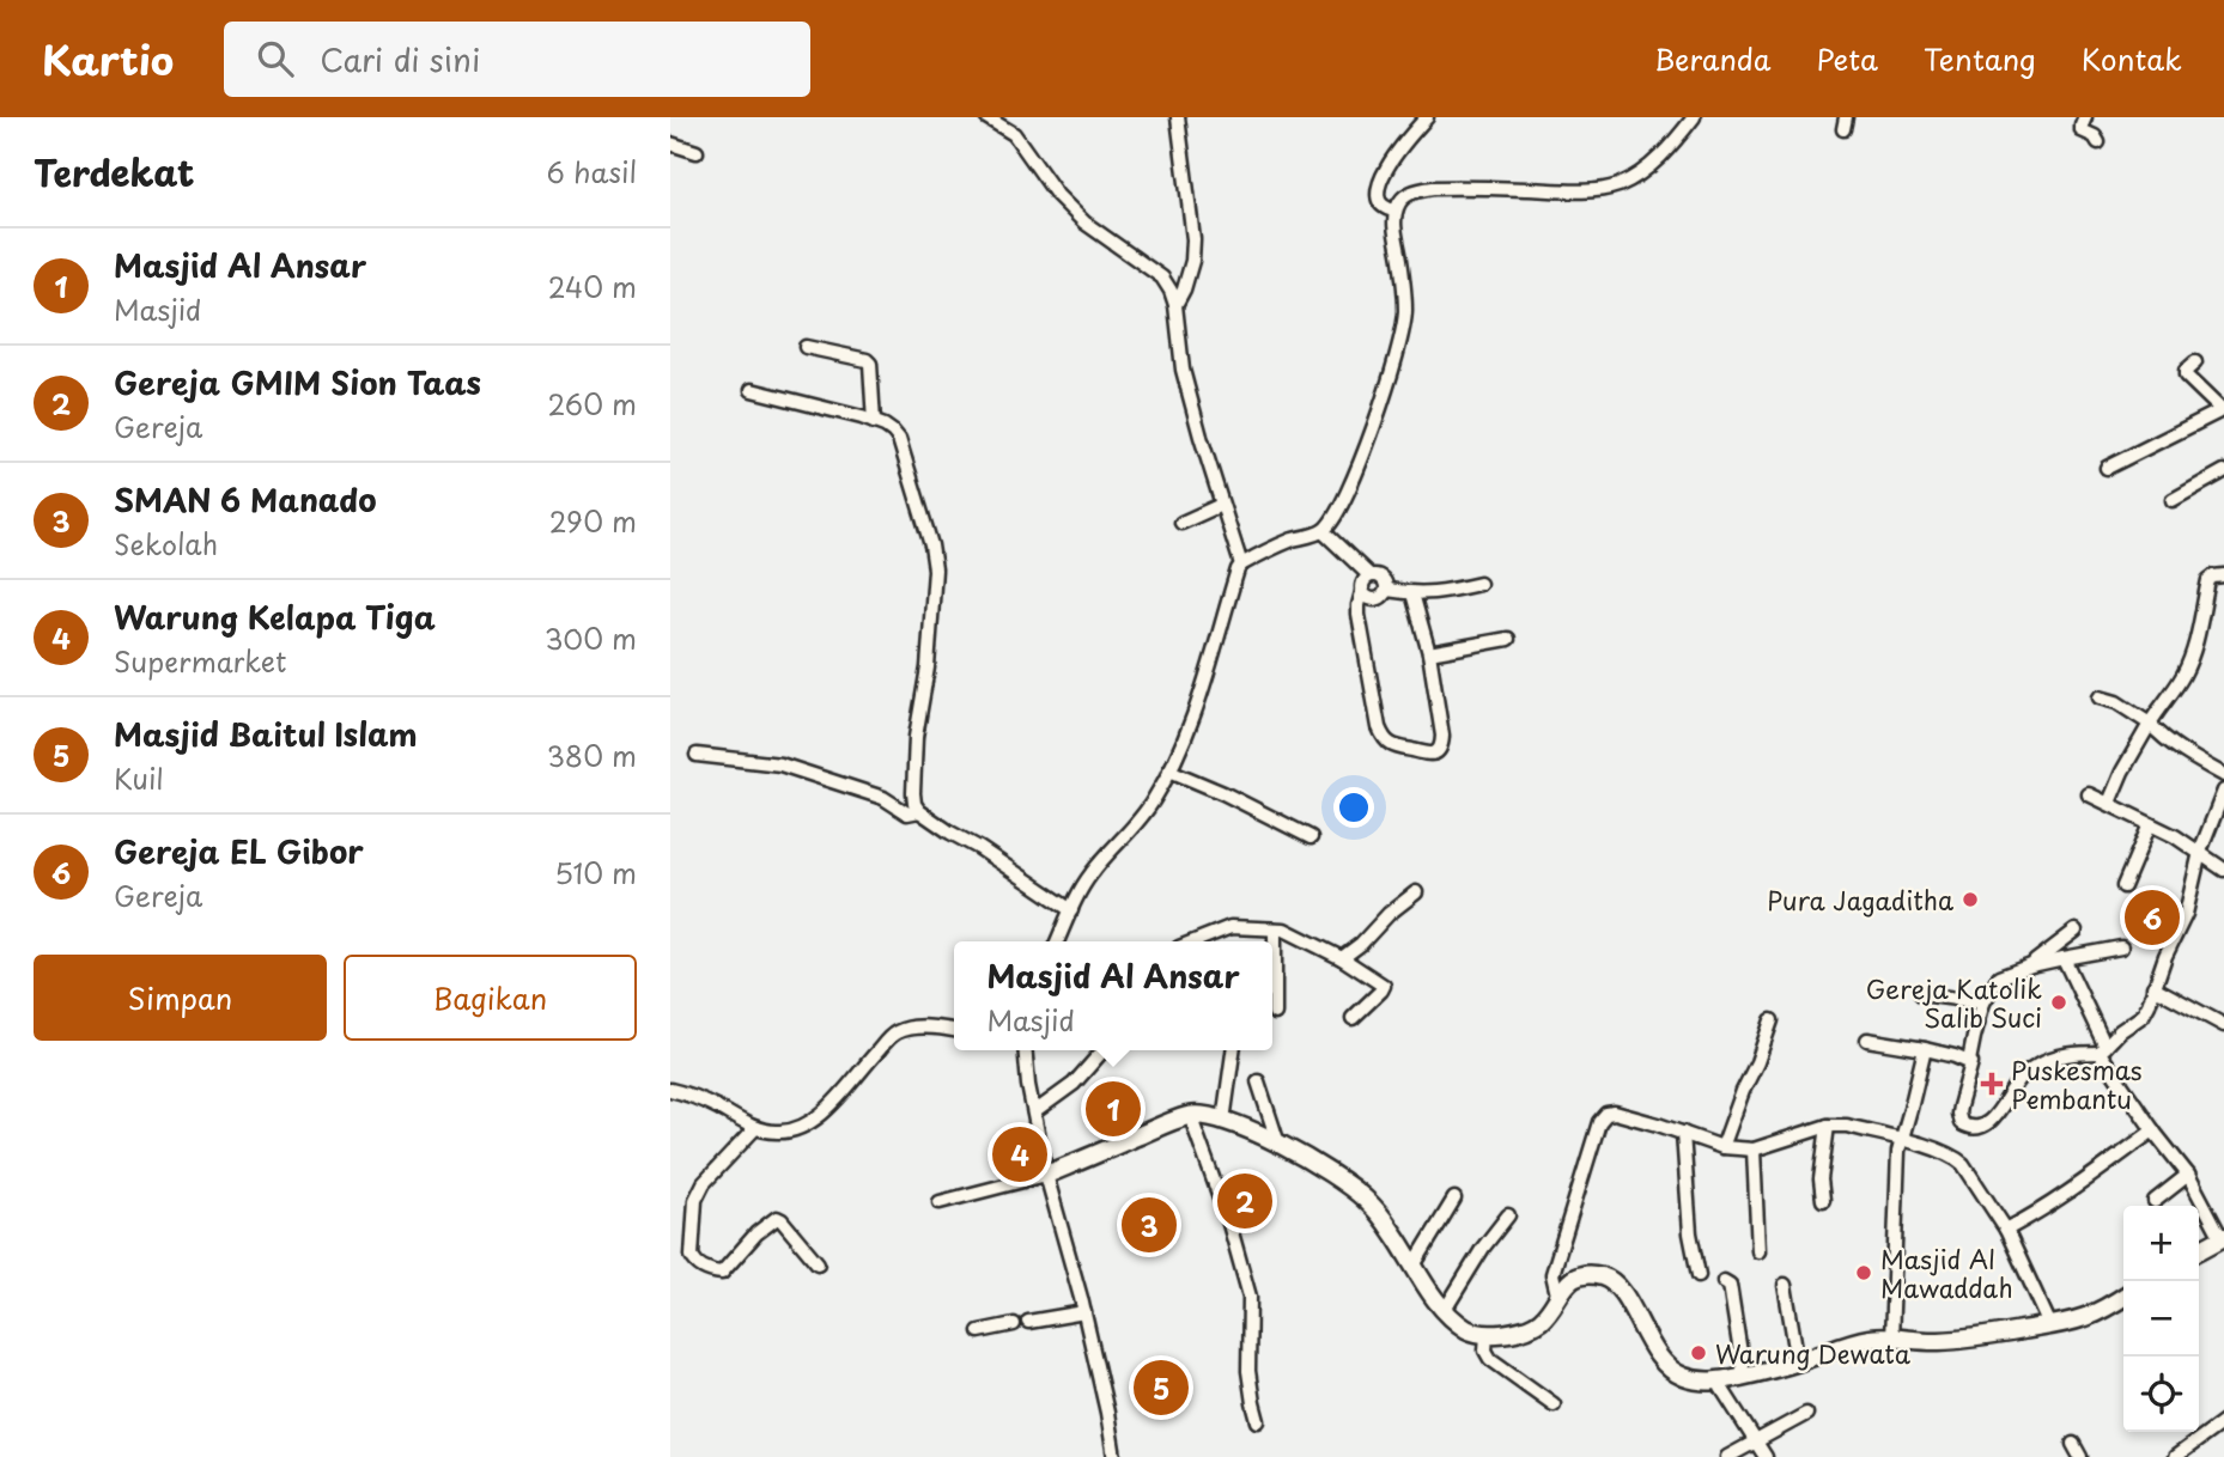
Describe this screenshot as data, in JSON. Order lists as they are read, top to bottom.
{
  "places": {
    "other": [
      "Pura Jagaditha",
      "Gereja Katolik Salib Suci",
      "Masjid Al Mawaddah",
      "Warung Dewata"
    ],
    "health": ["Puskesmas Pembantu"]
  },
  "page": {
    "header": "Kartio",
    "search": "Cari di sini",
    "nav": [
      "Beranda",
      "Peta",
      "Tentang",
      "Kontak"
    ],
    "heading": ["Terdekat", "6 hasil"],
    "list": [
      {
        "mark": "1",
        "name": "Masjid Al Ansar",
        "note": "Masjid",
        "value": "240 m"
      },
      {
        "mark": "2",
        "name": "Gereja GMIM Sion Taas",
        "note": "Gereja",
        "value": "260 m"
      },
      {
        "mark": "3",
        "name": "SMAN 6 Manado",
        "note": "Sekolah",
        "value": "290 m"
      },
      {
        "mark": "4",
        "name": "Warung Kelapa Tiga",
        "note": "Supermarket",
        "value": "300 m"
      },
      {
        "mark": "5",
        "name": "Masjid Baitul Islam",
        "note": "Kuil",
        "value": "380 m"
      },
      {
        "mark": "6",
        "name": "Gereja EL Gibor",
        "note": "Gereja",
        "value": "510 m"
      }
    ],
    "pins": [
      "6",
      "1",
      "4",
      "2",
      "3",
      "5"
    ],
    "buttons": ["Simpan", "Bagikan"],
    "popup": ["Masjid Al Ansar", "Masjid"],
    "map_buttons": ["+", "−"]
  }
}
